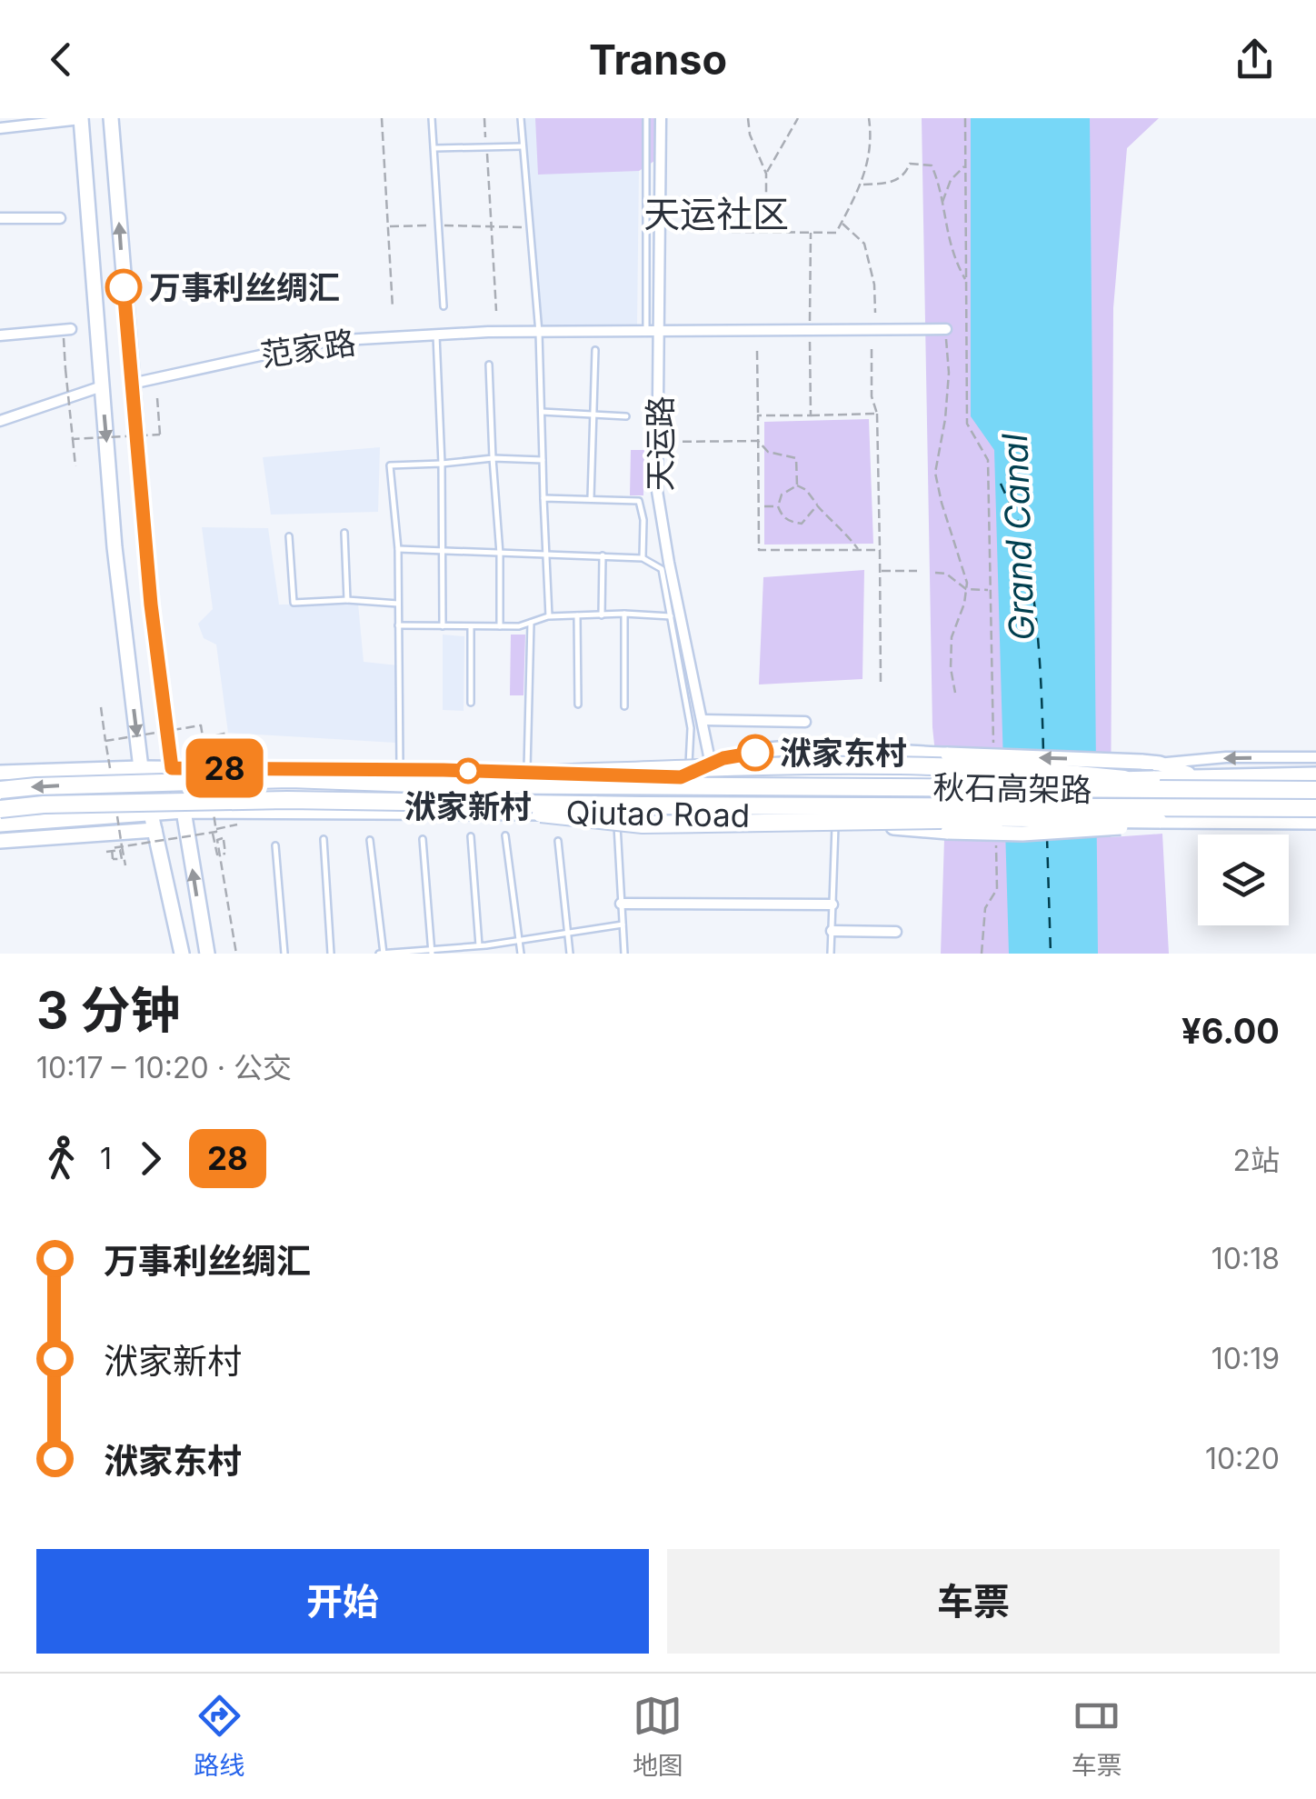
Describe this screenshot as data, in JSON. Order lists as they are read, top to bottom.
{
  "streets": {
    "highway": ["秋石高架路"],
    "main road": ["Qiutao Road"],
    "street": ["范家路", "天运路"]
  },
  "crossings": [
    ["范家路", "天运路"]
  ],
  "districts": ["天运社区"],
  "water": ["Grand Canal"],
  "places": ["万事利丝绸汇", "洑家东村", "洑家新村"],
  "lines": ["bus line 28"],
  "page": {
    "header": "Transo",
    "on_map": "28",
    "heading": ["3 分钟", "10:17 – 10:20 · 公交", "¥6.00"],
    "legs": ["1", "28", "2站"],
    "list": [
      {
        "name": "万事利丝绸汇",
        "value": "10:18"
      },
      {
        "name": "洑家新村",
        "value": "10:19"
      },
      {
        "name": "洑家东村",
        "value": "10:20"
      }
    ],
    "buttons": ["开始", "车票"],
    "tabs": ["路线", "地图", "车票"]
  }
}
